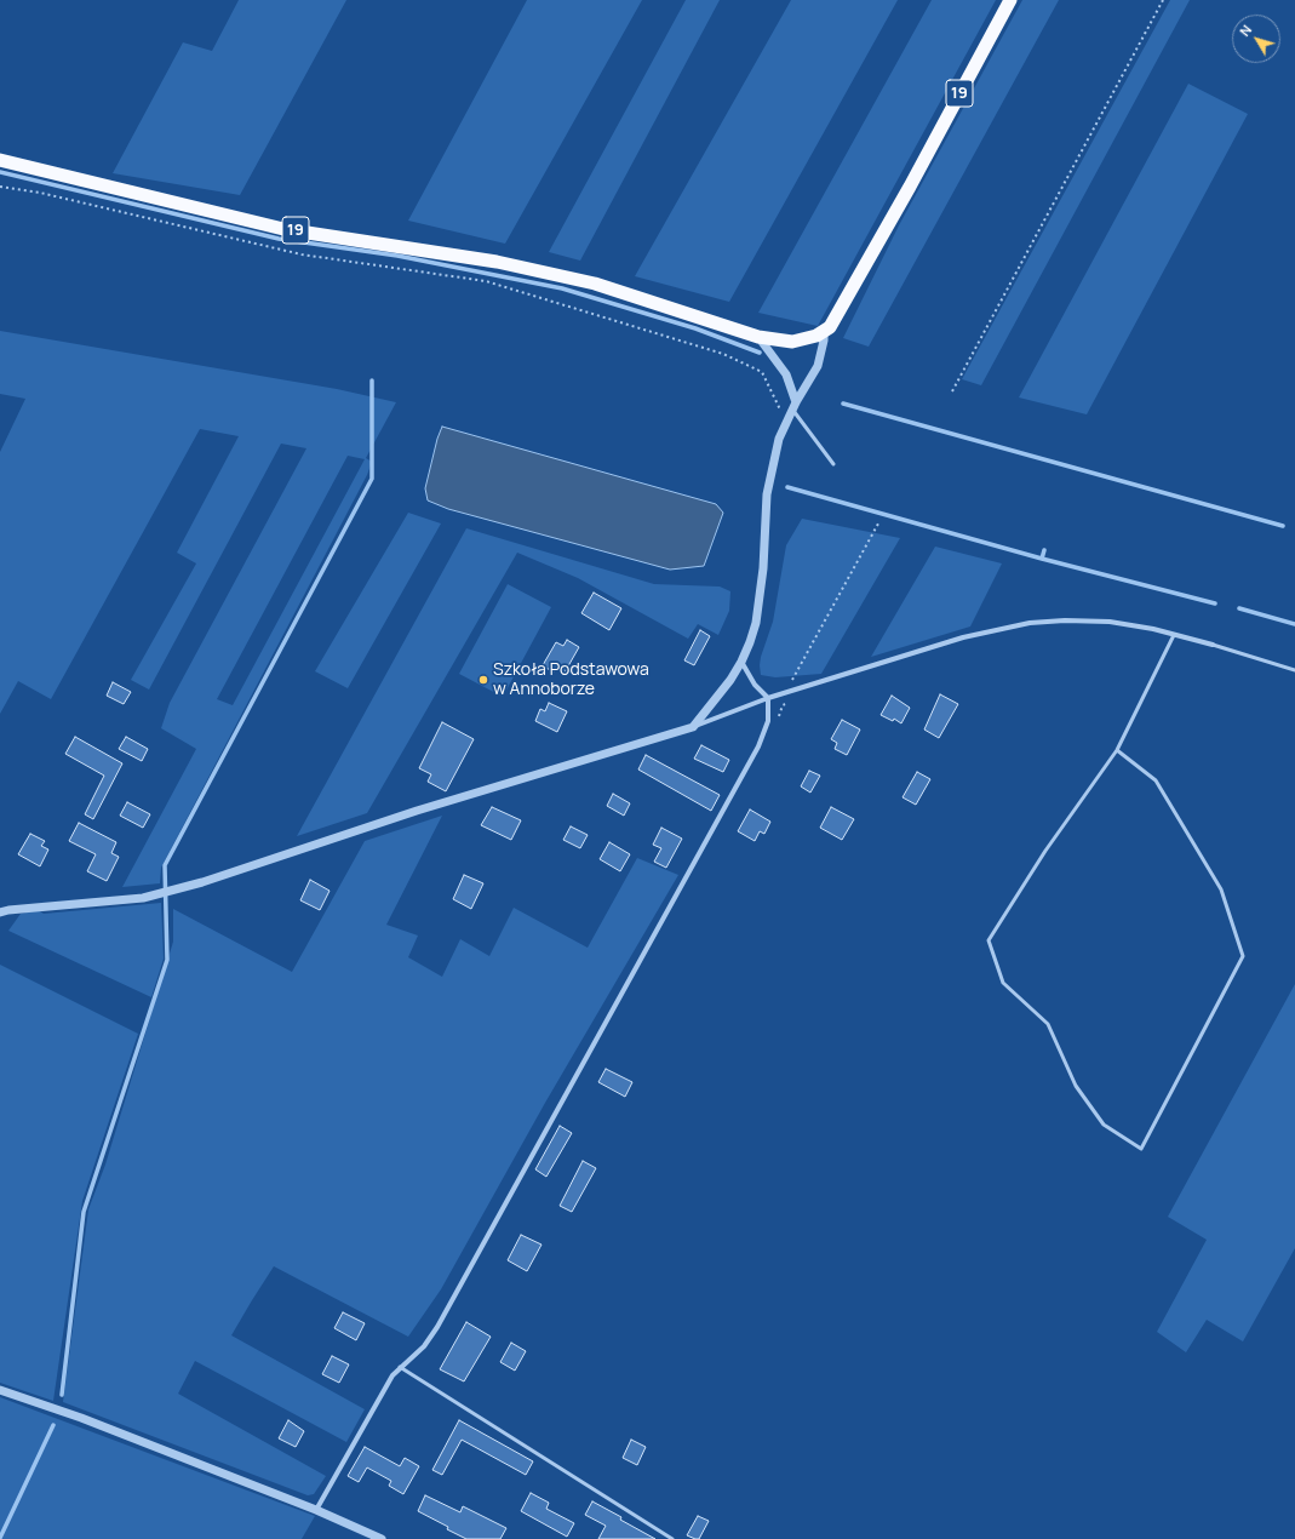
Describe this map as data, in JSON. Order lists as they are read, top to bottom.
{
  "streets": {
    "highway": ["19"]
  },
  "places": ["Szkoła Podstawowa w Annoborze"],
  "north": "top left"
}
